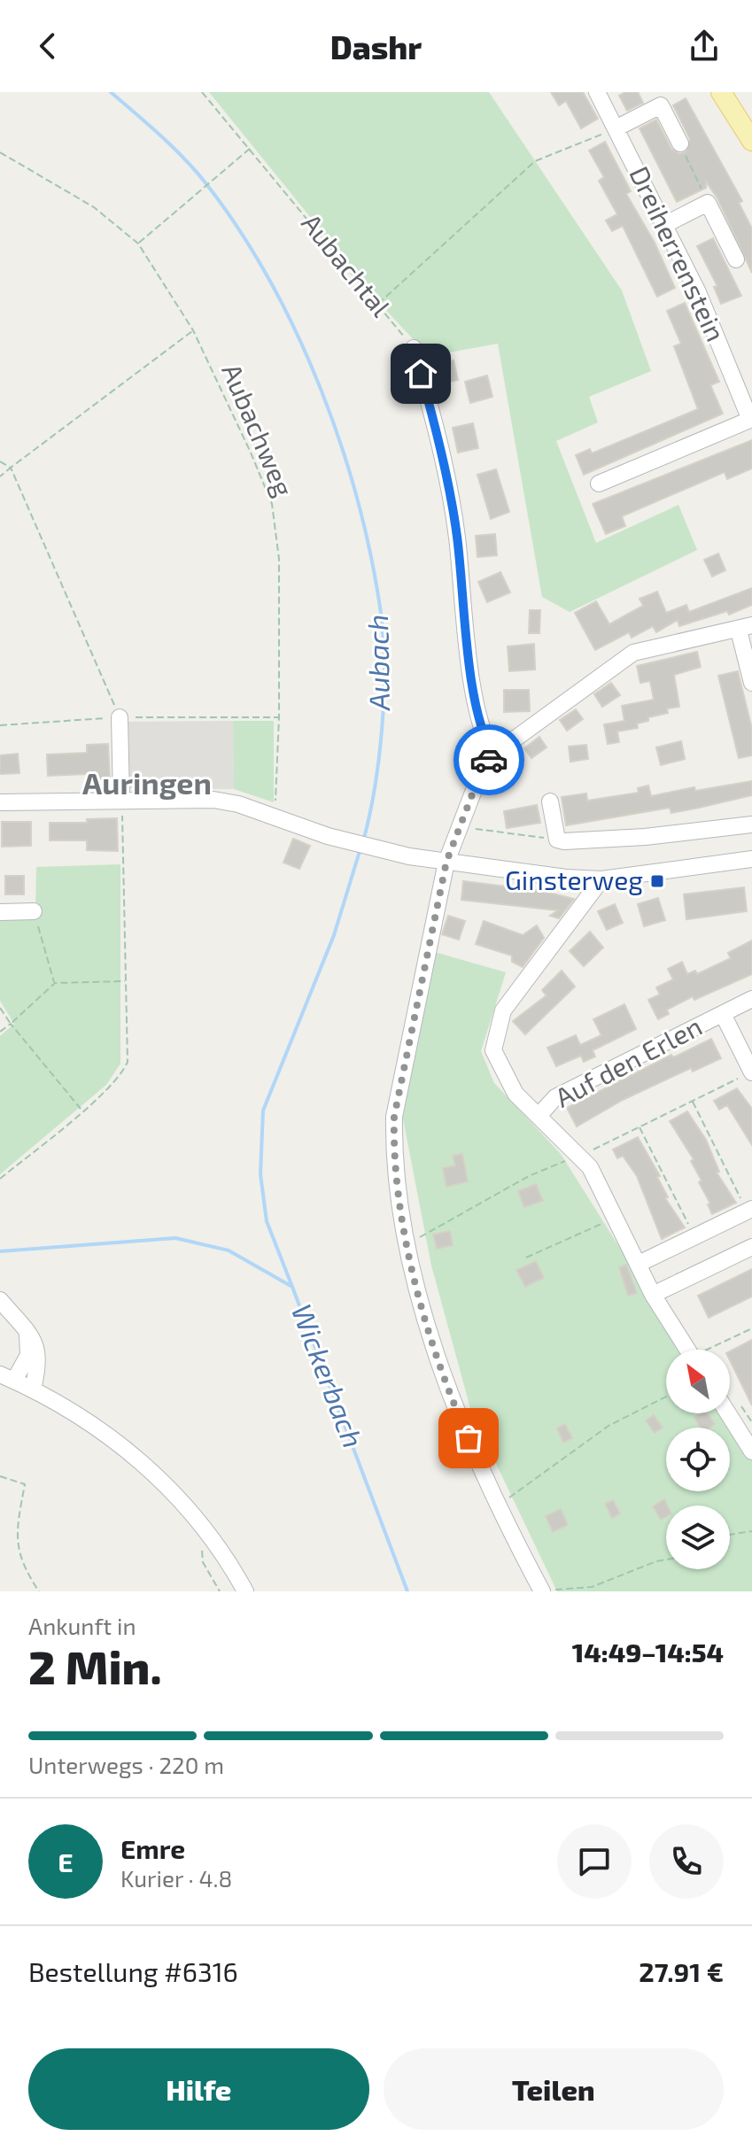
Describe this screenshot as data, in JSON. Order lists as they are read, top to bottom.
{
  "streets": {
    "street": ["Dreiherrenstein", "Auf den Erlen"],
    "path": ["Aubachtal", "Aubachweg"]
  },
  "districts": ["Auringen"],
  "water": ["Aubach", "Wickerbach"],
  "places": {
    "transit": ["Ginsterweg"]
  },
  "north": "top left",
  "page": {
    "header": "Dashr",
    "heading": ["2 Min.", "Ankunft in", "14:49–14:54"],
    "panel": [
      "Emre",
      "Kurier · 4.8",
      "Bestellung #6316",
      "27.91 €"
    ],
    "bar": "Unterwegs · 220 m",
    "round": "E",
    "buttons": ["Hilfe", "Teilen"]
  }
}
